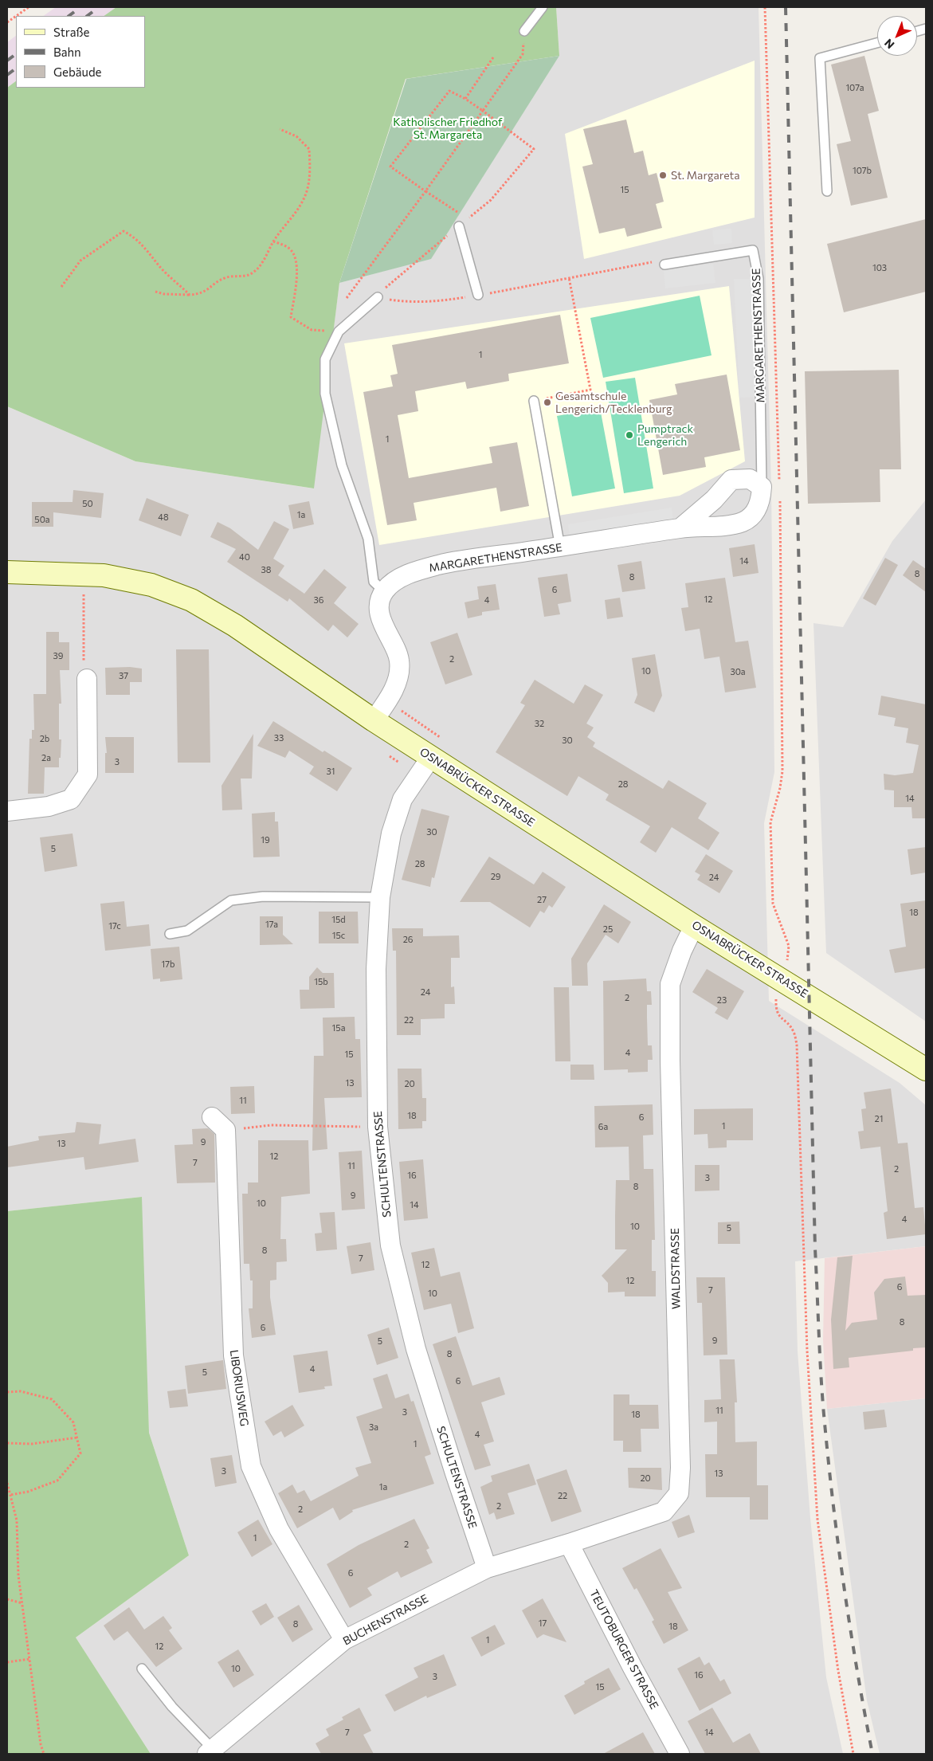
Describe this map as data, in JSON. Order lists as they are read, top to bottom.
{
  "streets": {
    "main road": ["OSNABRÜCKER STRASSE"],
    "street": [
      "MARGARETHENSTRASSE",
      "SCHULTENSTRASSE",
      "WALDSTRASSE",
      "LIBORIUSWEG",
      "BUCHENSTRASSE",
      "TEUTOBURGER STRASSE"
    ]
  },
  "crossings": [
    ["OSNABRÜCKER STRASSE", "SCHULTENSTRASSE"],
    ["OSNABRÜCKER STRASSE", "WALDSTRASSE"],
    ["SCHULTENSTRASSE", "BUCHENSTRASSE"],
    ["WALDSTRASSE", "BUCHENSTRASSE"],
    ["WALDSTRASSE", "TEUTOBURGER STRASSE"],
    ["LIBORIUSWEG", "BUCHENSTRASSE"],
    ["BUCHENSTRASSE", "TEUTOBURGER STRASSE"]
  ],
  "parks": ["Katholischer Friedhof St. Margareta"],
  "places": ["St. Margareta", "Gesamtschule Lengerich/Tecklenburg", "Pumptrack Lengerich"],
  "house_numbers": [
    "107a",
    "107b",
    "15",
    "103",
    "1",
    "1",
    "50",
    "1a",
    "48",
    "50a",
    "40",
    "14",
    "38",
    "8",
    "8",
    "6",
    "12",
    "36",
    "4",
    "39",
    "2",
    "10",
    "30a",
    "37",
    "32",
    "33",
    "2b",
    "30",
    "2a",
    "3",
    "31",
    "28",
    "14",
    "30",
    "19",
    "5",
    "28",
    "29",
    "24",
    "27",
    "18",
    "15d",
    "17a",
    "17c",
    "25",
    "15c",
    "26",
    "17b",
    "15b",
    "24",
    "2",
    "23",
    "22",
    "15a",
    "4",
    "15",
    "13",
    "20",
    "11",
    "18",
    "6",
    "21",
    "1",
    "6a",
    "9",
    "13",
    "12",
    "7",
    "11",
    "2",
    "16",
    "3",
    "8",
    "9",
    "10",
    "14",
    "4",
    "10",
    "5",
    "8",
    "7",
    "12",
    "12",
    "6",
    "7",
    "10",
    "8",
    "6",
    "9",
    "5",
    "8",
    "4",
    "5",
    "6",
    "11",
    "3",
    "18",
    "3a",
    "4",
    "1",
    "3",
    "13",
    "20",
    "1a",
    "22",
    "2",
    "2",
    "1",
    "2",
    "6",
    "17",
    "8",
    "18",
    "1",
    "12",
    "10",
    "16",
    "3",
    "15",
    "7",
    "14"
  ],
  "legend": ["Straße", "Bahn", "Gebäude"],
  "north": "bottom left"
}
